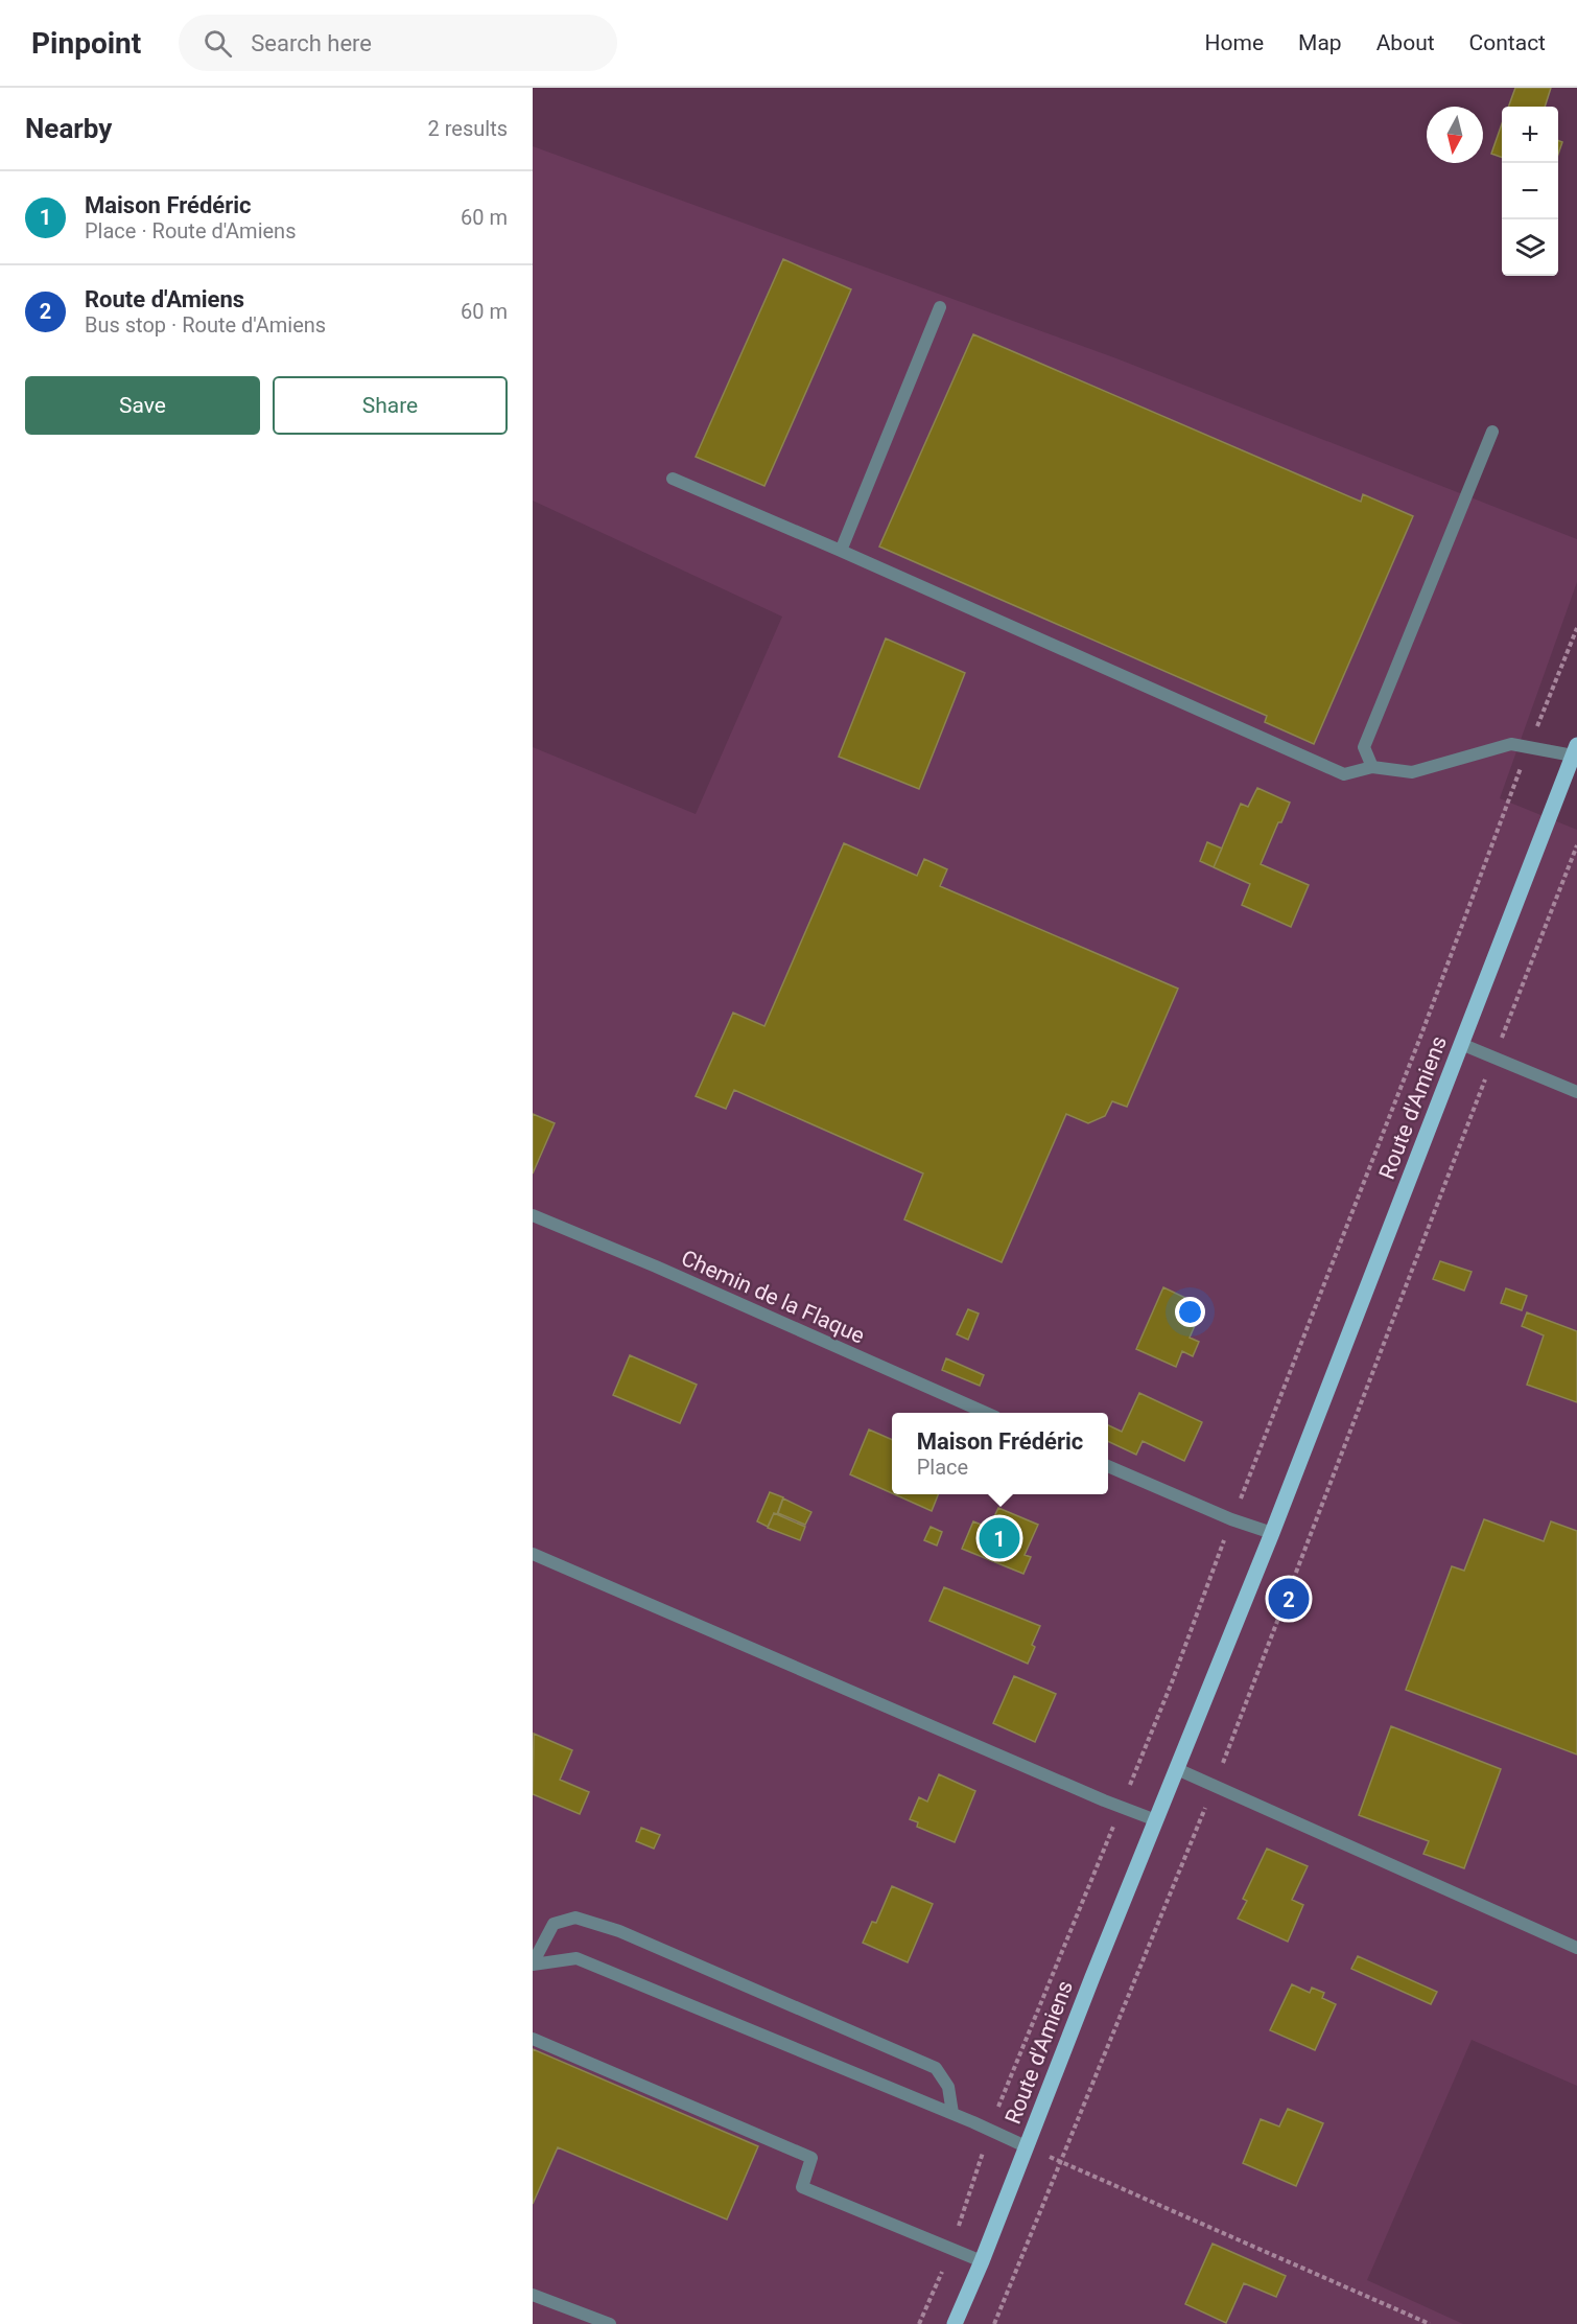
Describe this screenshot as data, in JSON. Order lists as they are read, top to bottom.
{
  "streets": {
    "main road": ["Route d'Amiens"],
    "lane": ["Chemin de la Flaque"]
  },
  "north": "bottom",
  "page": {
    "header": "Pinpoint",
    "search": "Search here",
    "nav": [
      "Home",
      "Map",
      "About",
      "Contact"
    ],
    "heading": ["Nearby", "2 results"],
    "map_buttons": ["+", "−"],
    "list": [
      {
        "mark": "1",
        "name": "Maison Frédéric",
        "note": "Place · Route d'Amiens",
        "value": "60 m"
      },
      {
        "mark": "2",
        "name": "Route d'Amiens",
        "note": "Bus stop · Route d'Amiens",
        "value": "60 m"
      }
    ],
    "buttons": ["Save", "Share"],
    "popup": ["Maison Frédéric", "Place"],
    "pins": ["1", "2"]
  }
}
